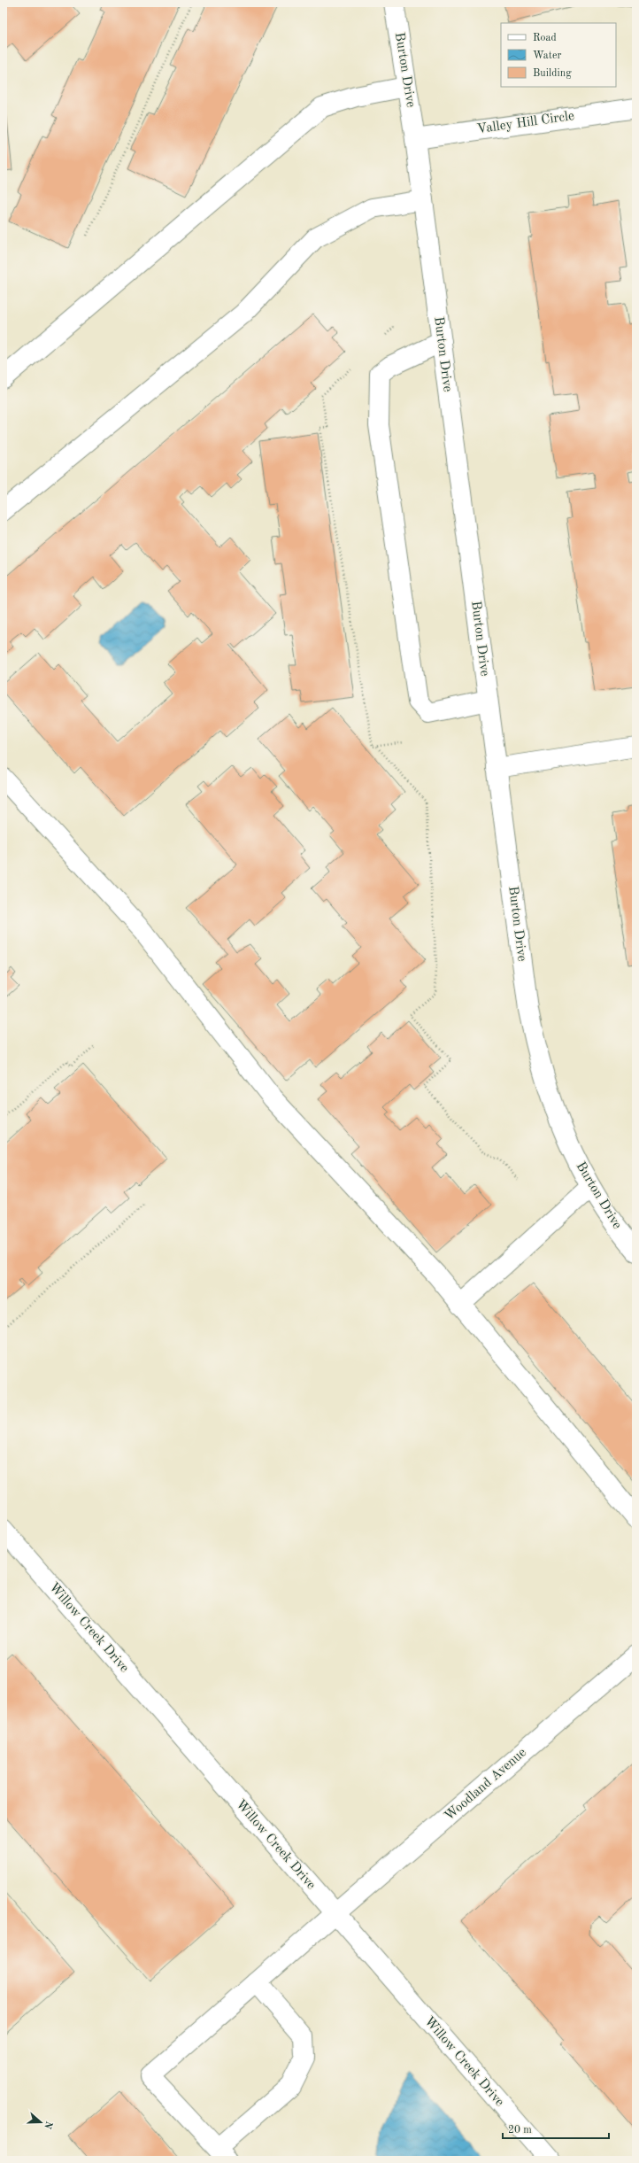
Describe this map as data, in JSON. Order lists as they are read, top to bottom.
{
  "streets": {
    "street": [
      "Burton Drive",
      "Valley Hill Circle",
      "Willow Creek Drive",
      "Woodland Avenue"
    ]
  },
  "crossings": [
    ["Burton Drive", "Valley Hill Circle"],
    ["Willow Creek Drive", "Woodland Avenue"]
  ],
  "legend": ["Road", "Water", "Building"],
  "scale_bar": "20 m",
  "north": "right"
}
